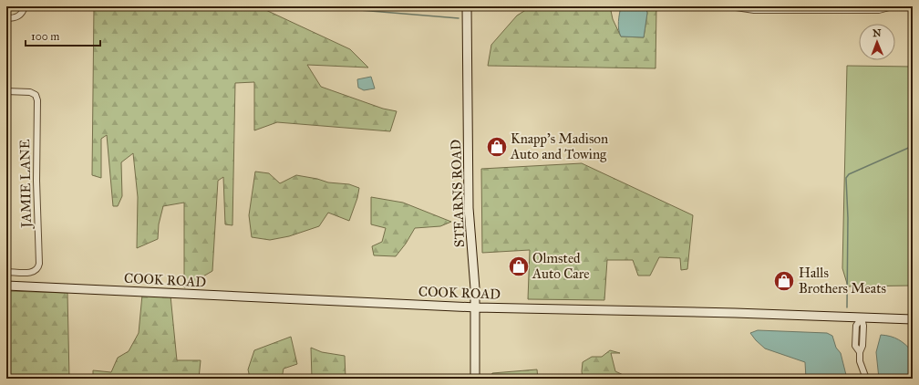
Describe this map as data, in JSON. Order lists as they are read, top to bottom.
{
  "streets": {
    "street": ["JAMIE LANE", "STEARNS ROAD", "COOK ROAD"]
  },
  "crossings": [
    ["STEARNS ROAD", "COOK ROAD"]
  ],
  "places": {
    "shop": ["Knapp's Madison Auto and Towing", "Olmsted Auto Care", "Halls Brothers Meats"]
  },
  "scale_bar": "100 m",
  "north": "top"
}
